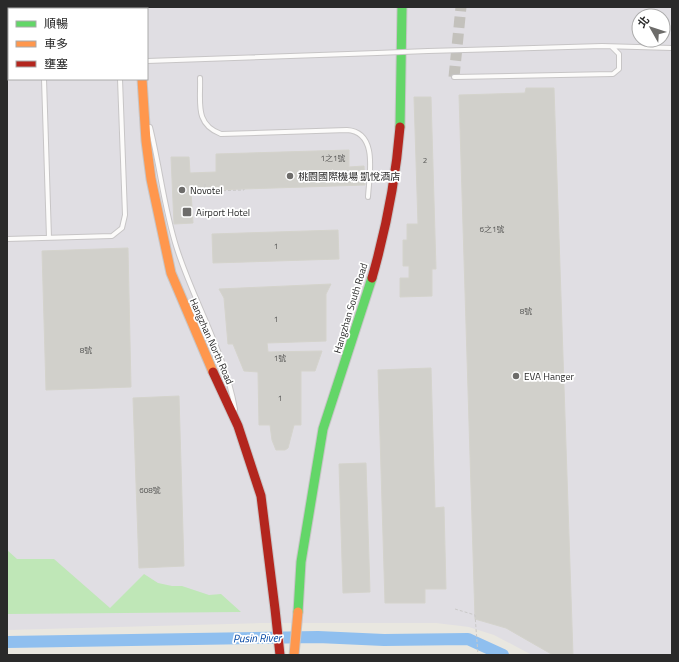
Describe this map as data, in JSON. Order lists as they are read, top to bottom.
{
  "streets": {
    "main road": ["Hangzhan South Road", "Hangzhan North Road"]
  },
  "water": ["Pusin River"],
  "places": {
    "other": ["桃園國際機場 凱悅酒店", "Novotel", "EVA Hanger"],
    "transit": ["Airport Hotel"]
  },
  "house_numbers": [
    "1之1號",
    "2",
    "6之1號",
    "1",
    "8號",
    "1",
    "8號",
    "1號",
    "1",
    "608號"
  ],
  "legend": ["順暢", "車多", "壅塞"],
  "north": "top left"
}
